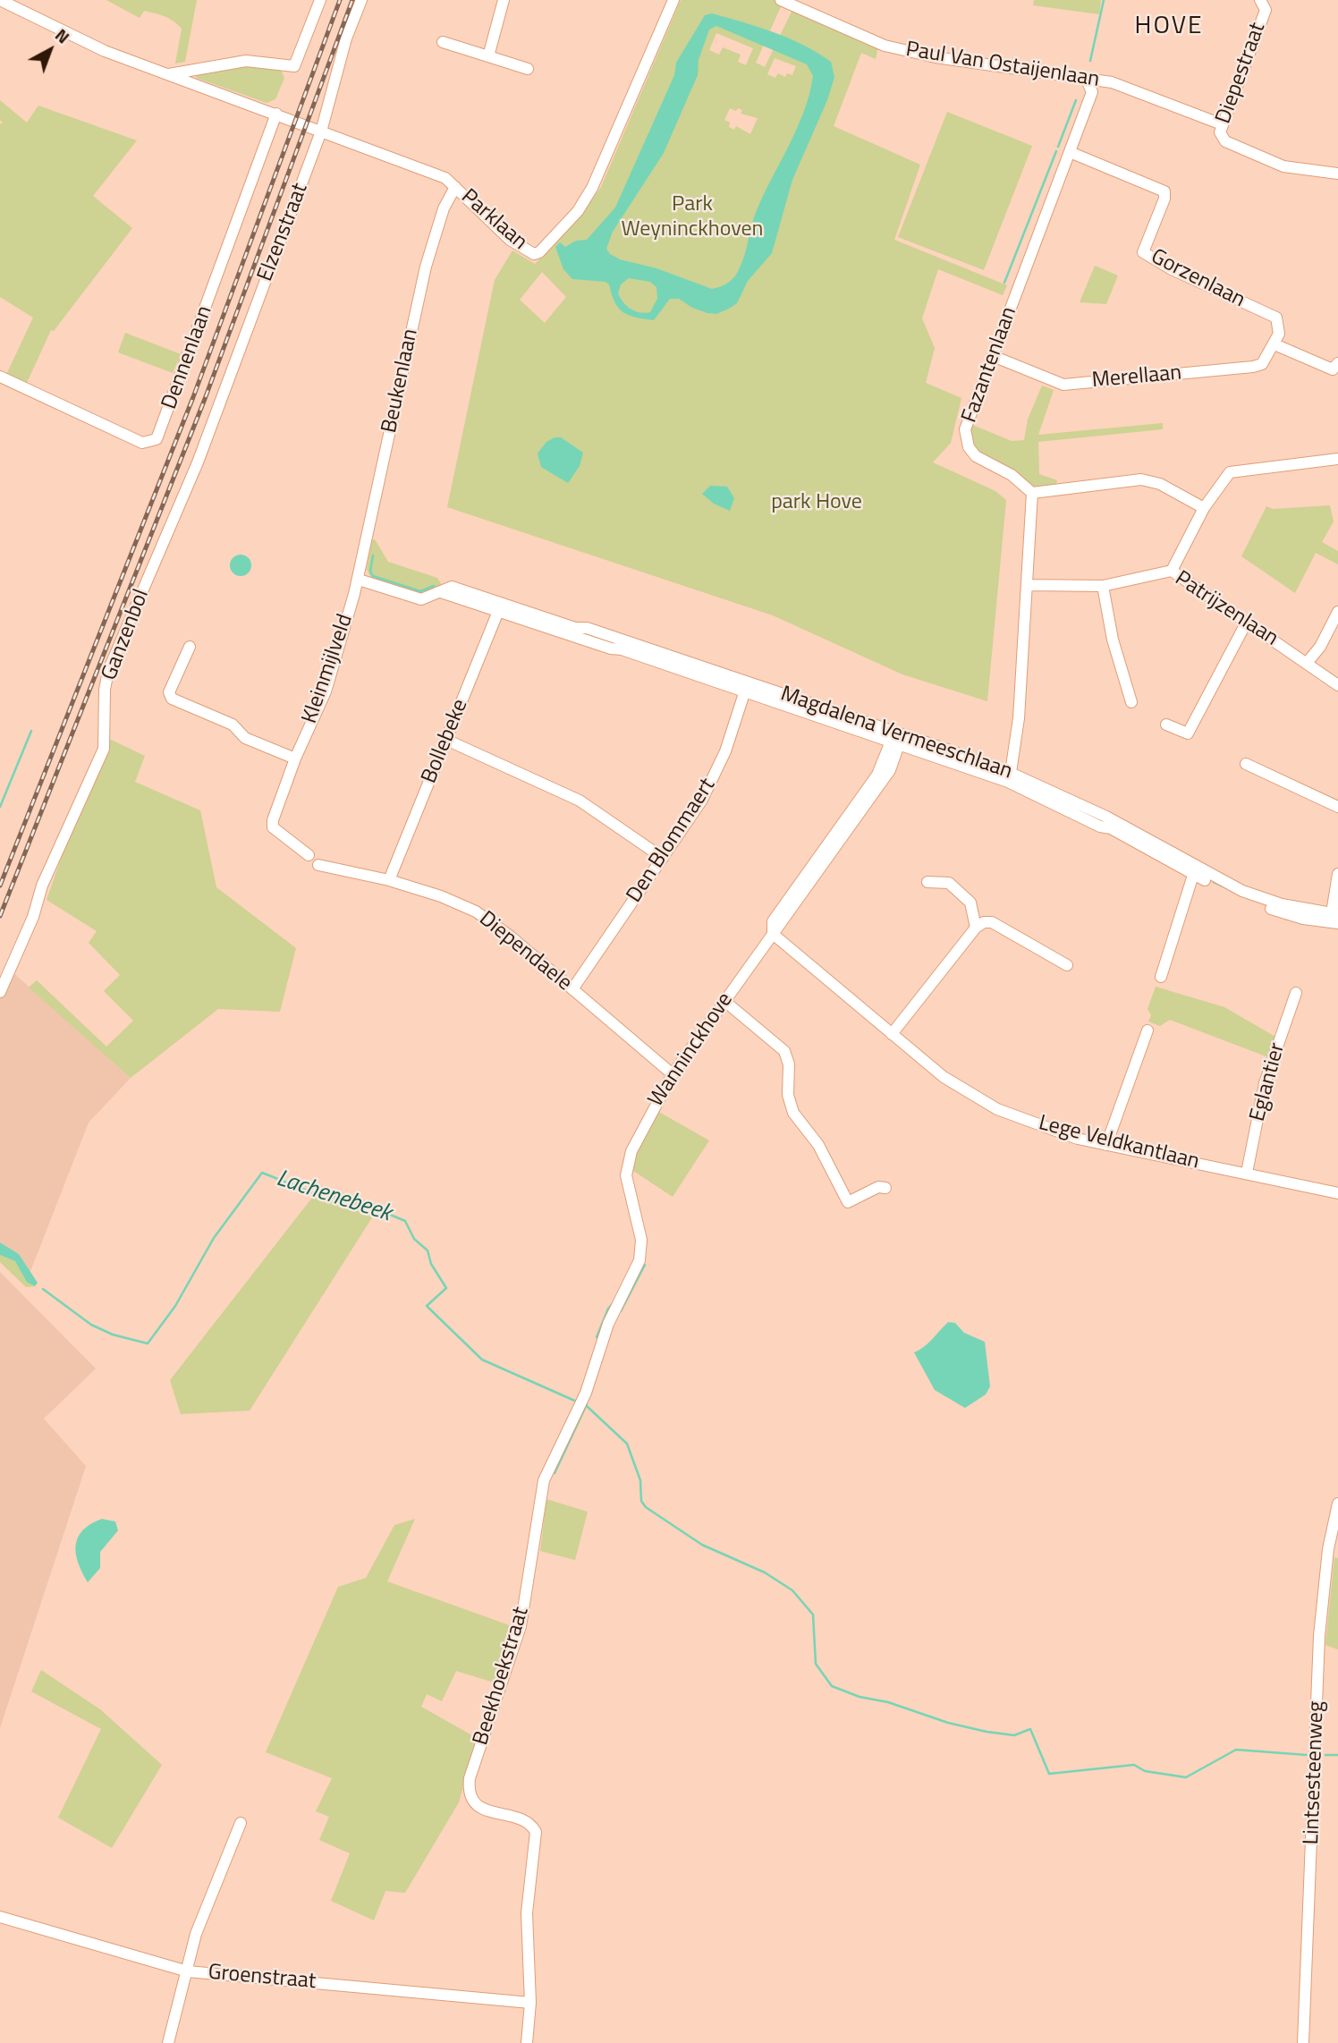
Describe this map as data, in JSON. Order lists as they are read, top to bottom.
{
  "streets": {
    "street": [
      "Paul Van Ostaijenlaan",
      "Diepestraat",
      "Parklaan",
      "Elzenstraat",
      "Gorzenlaan",
      "Dennenlaan",
      "Fazantenlaan",
      "Merellaan",
      "Beukenlaan",
      "Patrijzenlaan",
      "Ganzenbol",
      "Kleinmijlveld",
      "Magdalena Vermeeschlaan",
      "Bollebeke",
      "Den Blommaert",
      "Diependaele",
      "Wanninckhove",
      "Eglantier",
      "Lege Veldkantlaan",
      "Beekhoekstraat",
      "Lintsesteenweg",
      "Groenstraat"
    ]
  },
  "crossings": [
    ["Paul Van Ostaijenlaan", "Diepestraat"],
    ["Paul Van Ostaijenlaan", "Fazantenlaan"],
    ["Parklaan", "Elzenstraat"],
    ["Parklaan", "Beukenlaan"],
    ["Elzenstraat", "Ganzenbol"],
    ["Gorzenlaan", "Fazantenlaan"],
    ["Gorzenlaan", "Merellaan"],
    ["Fazantenlaan", "Merellaan"],
    ["Beukenlaan", "Kleinmijlveld"],
    ["Beukenlaan", "Magdalena Vermeeschlaan"],
    ["Kleinmijlveld", "Magdalena Vermeeschlaan"],
    ["Magdalena Vermeeschlaan", "Bollebeke"],
    ["Magdalena Vermeeschlaan", "Den Blommaert"],
    ["Magdalena Vermeeschlaan", "Wanninckhove"],
    ["Bollebeke", "Diependaele"],
    ["Den Blommaert", "Diependaele"],
    ["Diependaele", "Wanninckhove"],
    ["Wanninckhove", "Lege Veldkantlaan"],
    ["Wanninckhove", "Beekhoekstraat"],
    ["Eglantier", "Lege Veldkantlaan"],
    ["Beekhoekstraat", "Groenstraat"]
  ],
  "districts": ["HOVE"],
  "water": ["Lachenebeek"],
  "parks": ["Park Weyninckhoven", "park Hove"],
  "north": "top right"
}
